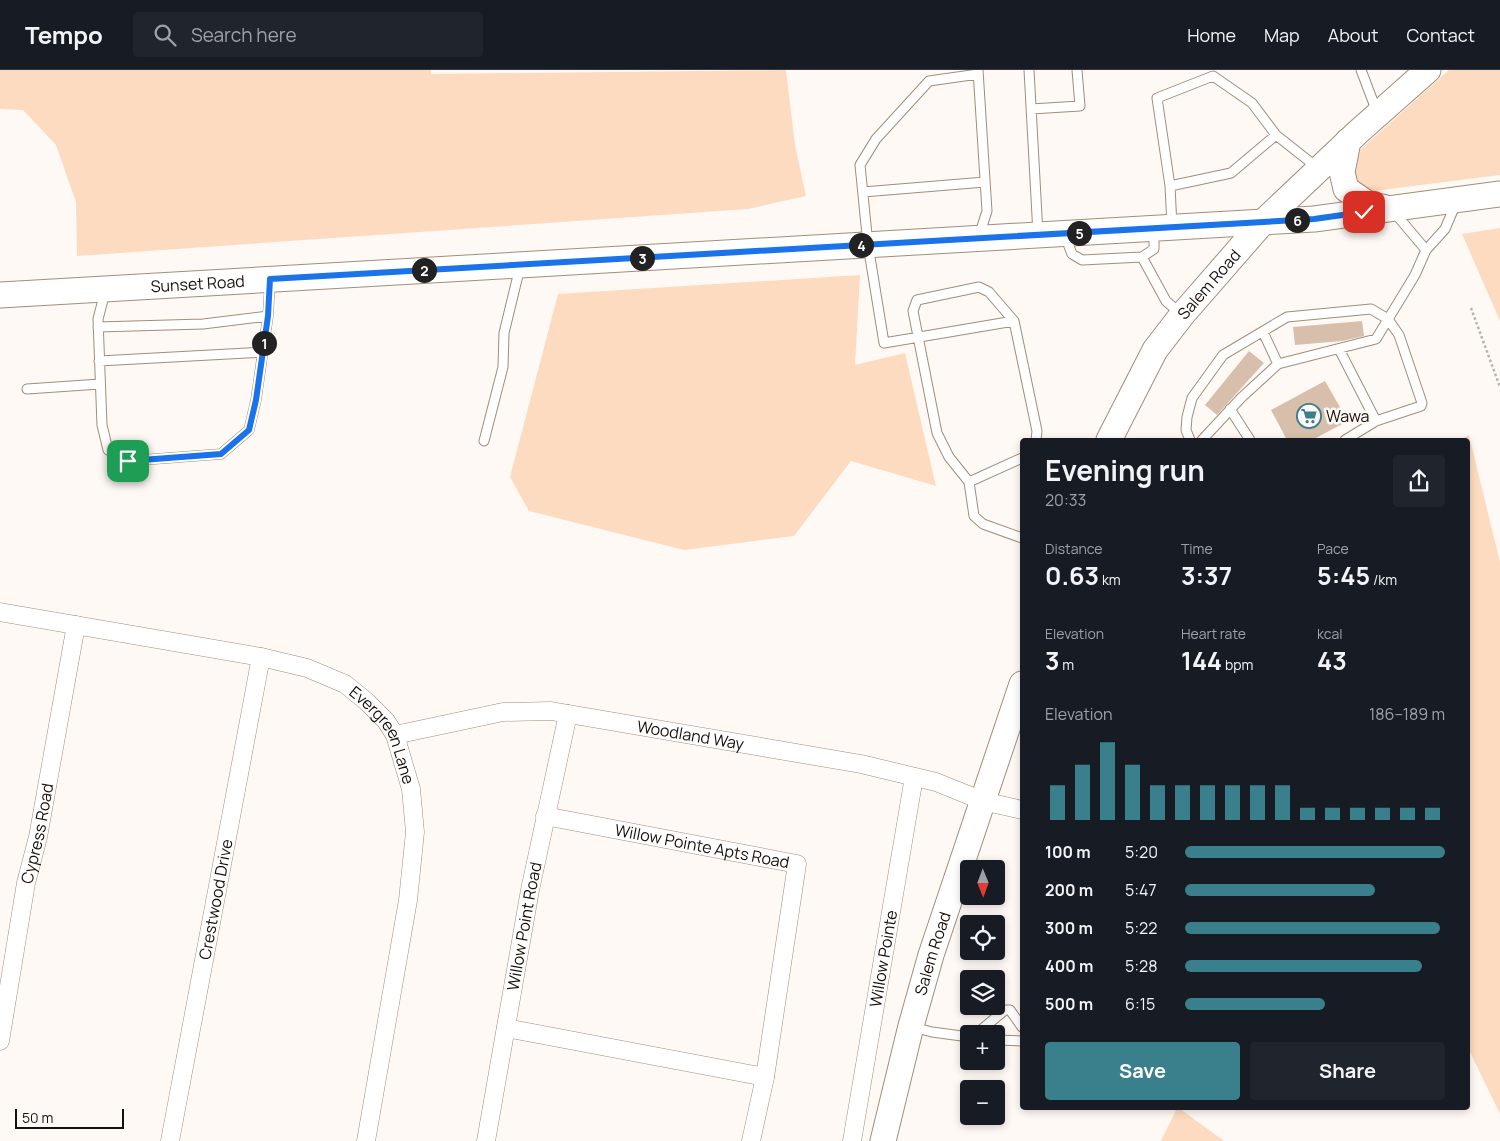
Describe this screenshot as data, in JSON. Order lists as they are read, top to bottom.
{
  "streets": {
    "street": [
      "Sunset Road",
      "Salem Road",
      "Woodland Way",
      "Evergreen Lane",
      "Cypress Road",
      "Willow Pointe Apts Road",
      "Crestwood Drive",
      "Willow Point Road",
      "Willow Pointe"
    ]
  },
  "crossings": [
    ["Sunset Road", "Salem Road"],
    ["Salem Road", "Woodland Way"],
    ["Woodland Way", "Evergreen Lane"],
    ["Woodland Way", "Willow Point Road"],
    ["Woodland Way", "Willow Pointe"],
    ["Evergreen Lane", "Cypress Road"],
    ["Evergreen Lane", "Crestwood Drive"],
    ["Willow Pointe Apts Road", "Willow Point Road"]
  ],
  "places": {
    "supermarket": ["Wawa"]
  },
  "scale_bar": "50 m",
  "north": "bottom",
  "page": {
    "header": "Tempo",
    "search": "Search here",
    "nav": [
      "Home",
      "Map",
      "About",
      "Contact"
    ],
    "pins": [
      "6",
      "5",
      "4",
      "3",
      "2",
      "1"
    ],
    "heading": ["Evening run", "20:33"],
    "stats": [
      ["Distance", "0.63 km"],
      ["Time", "3:37"],
      ["Pace", "5:45 /km"],
      ["Elevation", "3 m"],
      ["Heart rate", "144 bpm"],
      ["kcal", "43"]
    ],
    "chart": ["Elevation", "186–189 m"],
    "list": [
      {
        "name": "100 m",
        "note": "5:20"
      },
      {
        "name": "200 m",
        "note": "5:47"
      },
      {
        "name": "300 m",
        "note": "5:22"
      },
      {
        "name": "400 m",
        "note": "5:28"
      },
      {
        "name": "500 m",
        "note": "6:15"
      }
    ],
    "map_buttons": ["+", "−"],
    "buttons": ["Save", "Share"],
    "scale": "50 m"
  }
}
